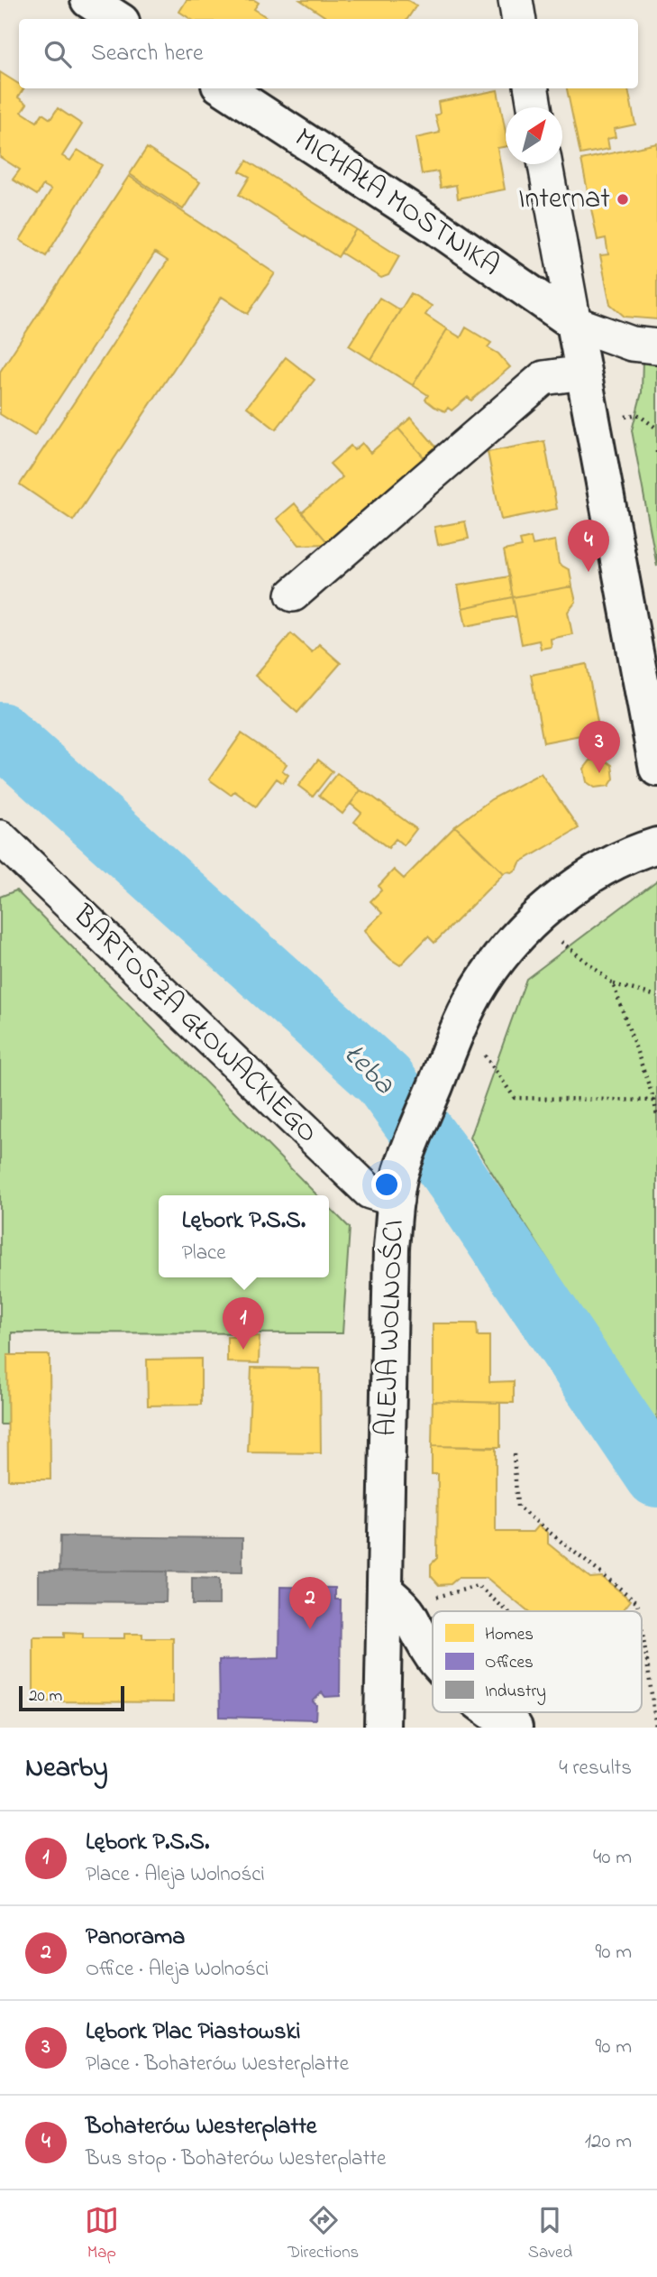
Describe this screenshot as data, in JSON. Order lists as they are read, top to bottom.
{
  "streets": {
    "street": ["MICHAŁA MOSTNIKA", "BARTOSZA GŁOWACKIEGO", "ALEJA WOLNOŚCI"]
  },
  "crossings": [
    ["BARTOSZA GŁOWACKIEGO", "ALEJA WOLNOŚCI"]
  ],
  "water": ["Łeba"],
  "places": ["Internat"],
  "legend": ["Homes", "Offices", "Industry"],
  "scale_bar": "20 m",
  "north": "top right",
  "page": {
    "search": "Search here",
    "pins": [
      "4",
      "3",
      "1",
      "2"
    ],
    "popup": ["Lębork P.S.S.", "Place"],
    "scale": "20 m",
    "heading": ["Nearby", "4 results"],
    "list": [
      {
        "mark": "1",
        "name": "Lębork P.S.S.",
        "note": "Place · Aleja Wolności",
        "value": "40 m"
      },
      {
        "mark": "2",
        "name": "Panorama",
        "note": "Office · Aleja Wolności",
        "value": "90 m"
      },
      {
        "mark": "3",
        "name": "Lębork Plac Piastowski",
        "note": "Place · Bohaterów Westerplatte",
        "value": "90 m"
      },
      {
        "mark": "4",
        "name": "Bohaterów Westerplatte",
        "note": "Bus stop · Bohaterów Westerplatte",
        "value": "120 m"
      }
    ],
    "nav": ["Map", "Directions", "Saved"]
  }
}
